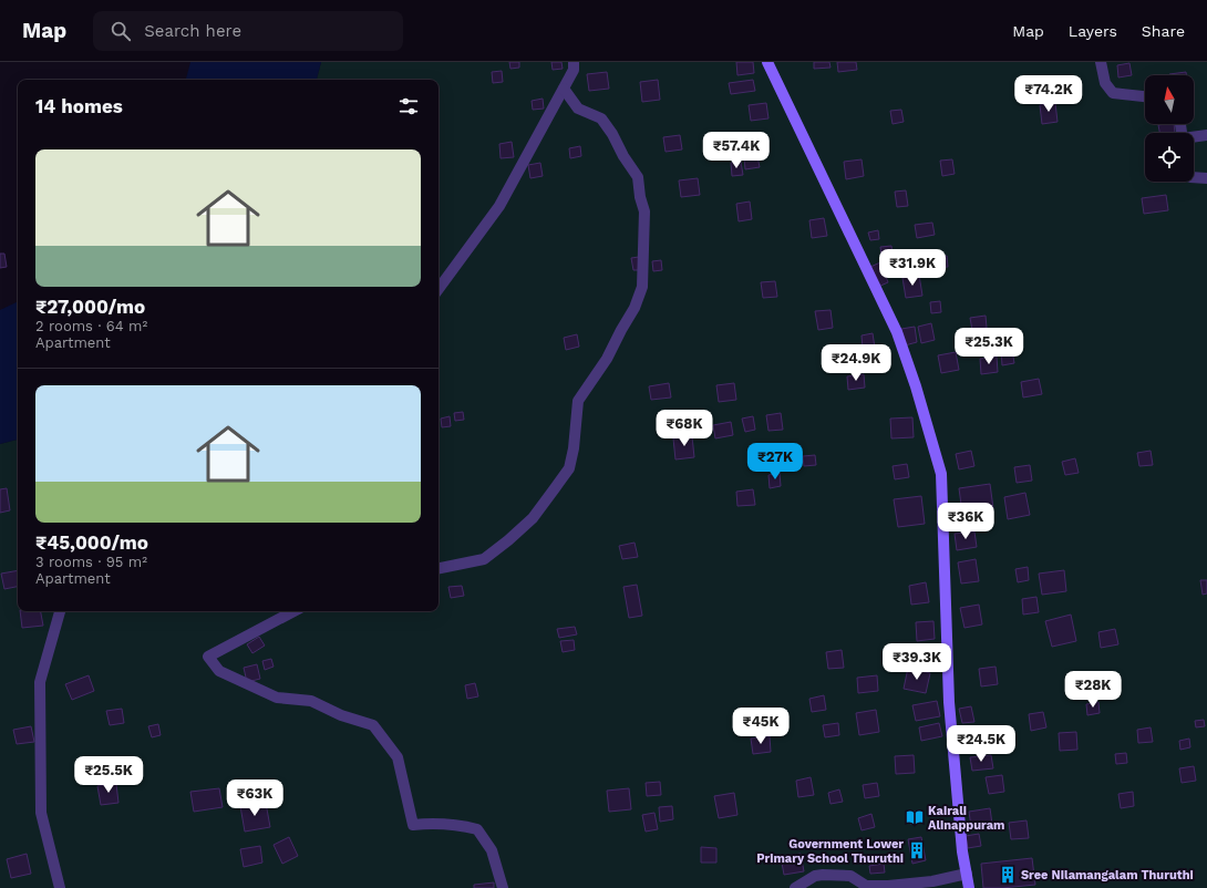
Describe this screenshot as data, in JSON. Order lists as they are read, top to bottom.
{
  "places": {
    "library": ["Kairali Alinappuram"],
    "building": ["Government Lower Primary School Thuruthi", "Sree Nilamangalam Thuruthi"]
  },
  "north": "top",
  "page": {
    "header": "Map",
    "search": "Search here",
    "nav": ["Map", "Layers", "Share"],
    "price": [
      "₹74.2K",
      "₹57.4K",
      "₹31.9K",
      "₹25.3K",
      "₹24.9K",
      "₹68K",
      "₹27K",
      "₹36K",
      "₹39.3K",
      "₹28K",
      "₹45K",
      "₹24.5K",
      "₹25.5K",
      "₹63K"
    ],
    "heading": "14 homes",
    "list": [
      {
        "name": "₹27,000/mo",
        "note": "2 rooms · 64 m² · Apartment"
      },
      {
        "name": "₹45,000/mo",
        "note": "3 rooms · 95 m² · Apartment"
      }
    ]
  }
}
